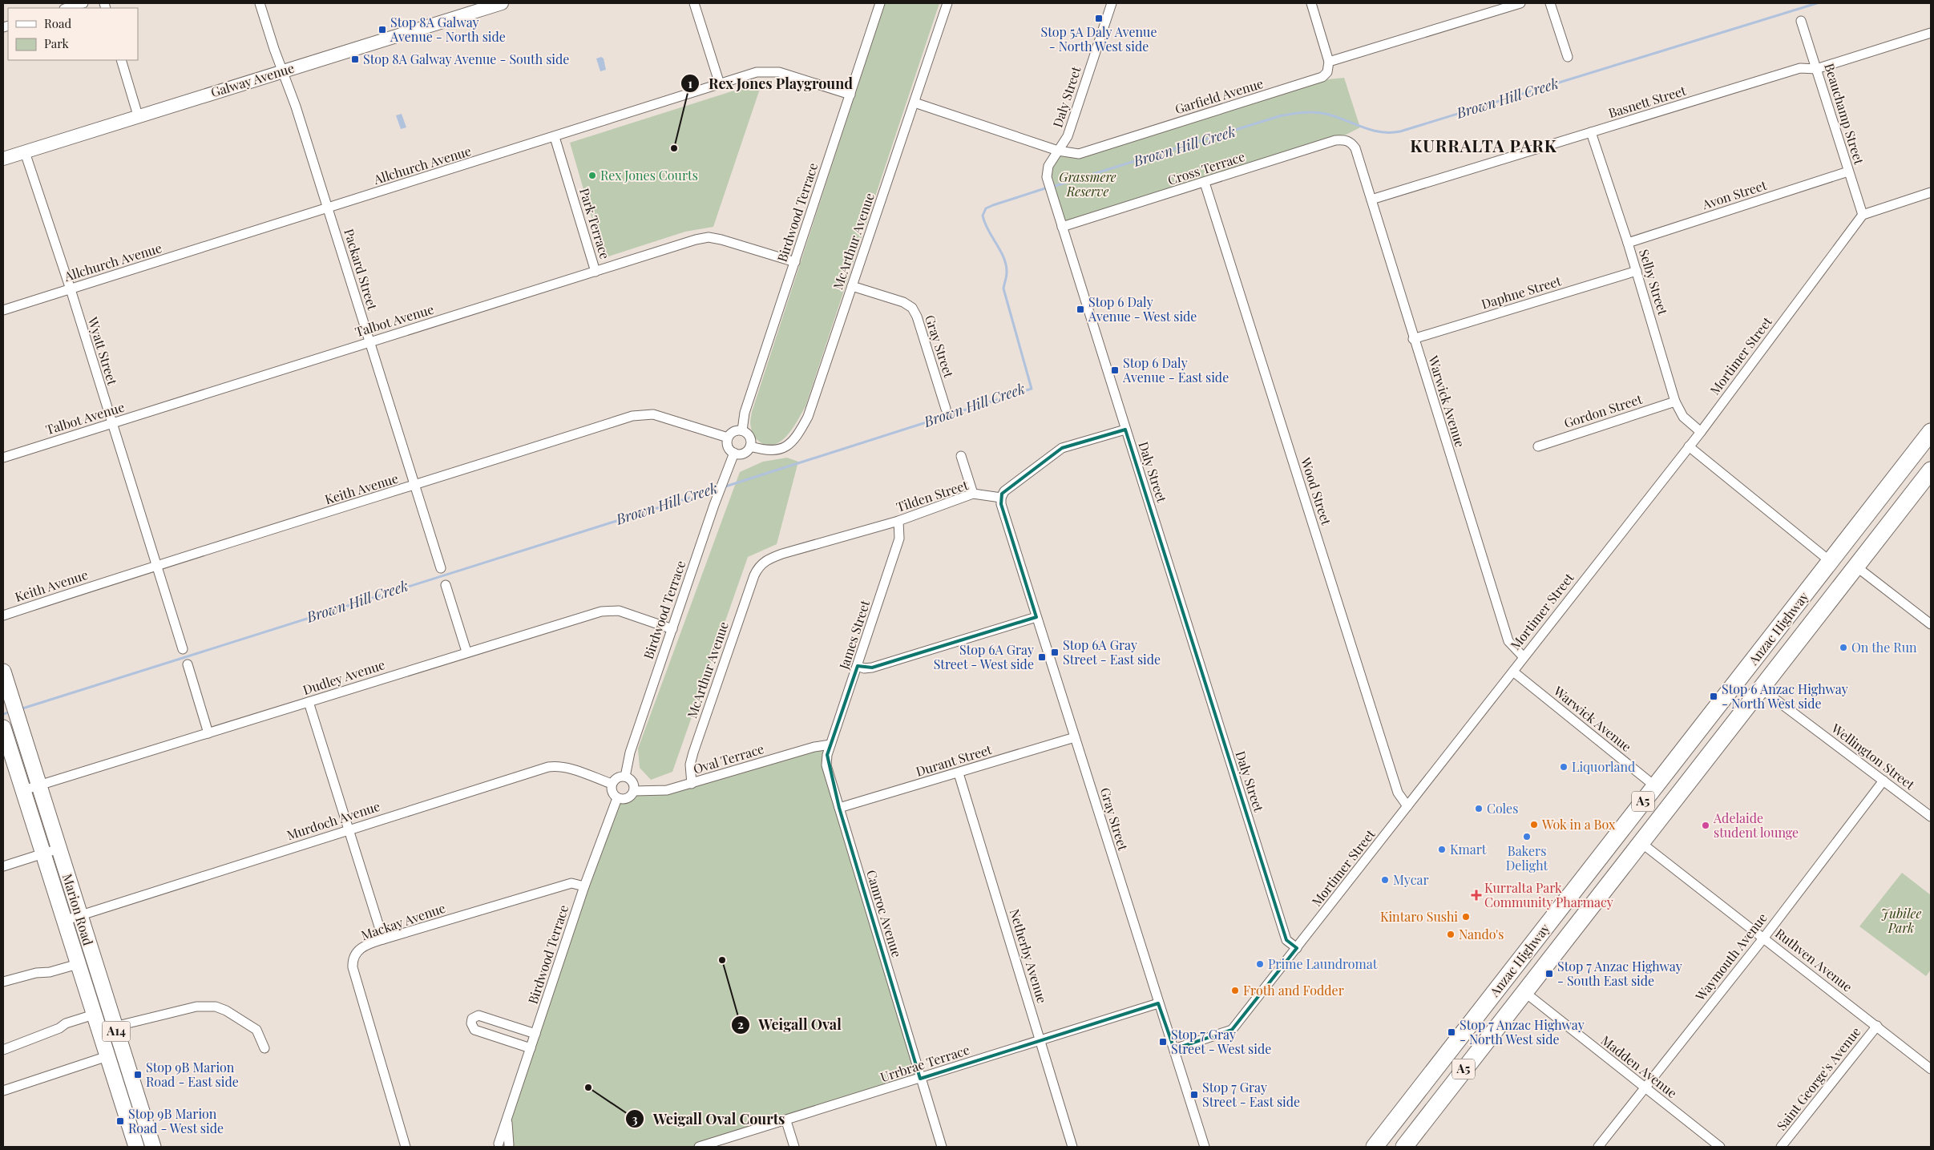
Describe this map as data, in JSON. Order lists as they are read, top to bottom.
{
  "streets": {
    "highway": ["Anzac Highway", "A5"],
    "main road": ["Marion Road", "A14"],
    "street": [
      "Galway Avenue",
      "Garfield Avenue",
      "Daly Street",
      "Basnett Street",
      "Beauchamp Street",
      "Allchurch Avenue",
      "Cross Terrace",
      "Avon Street",
      "Birdwood Terrace",
      "Park Terrace",
      "McArthur Avenue",
      "Packard Street",
      "Selby Street",
      "Daphne Street",
      "Talbot Avenue",
      "Gray Street",
      "Wyatt Street",
      "Mortimer Street",
      "Warwick Avenue",
      "Gordon Street",
      "Keith Avenue",
      "Wood Street",
      "Tilden Street",
      "James Street",
      "Dudley Avenue",
      "Wellington Street",
      "Oval Terrace",
      "Durant Street",
      "Murdoch Avenue",
      "Camroc Avenue",
      "Mackay Avenue",
      "Netherby Avenue",
      "Waymouth Avenue",
      "Ruthven Avenue",
      "Urrbrae Terrace",
      "Madden Avenue",
      "Saint George's Avenue"
    ]
  },
  "crossings": [
    ["Galway Avenue", "Packard Street"],
    ["Galway Avenue", "Wyatt Street"],
    ["Garfield Avenue", "Daly Street"],
    ["Garfield Avenue", "McArthur Avenue"],
    ["Daly Street", "Cross Terrace"],
    ["Daly Street", "Mortimer Street"],
    ["Basnett Street", "Beauchamp Street"],
    ["Basnett Street", "Selby Street"],
    ["Basnett Street", "Warwick Avenue"],
    ["Beauchamp Street", "Avon Street"],
    ["Beauchamp Street", "Mortimer Street"],
    ["Allchurch Avenue", "Birdwood Terrace"],
    ["Allchurch Avenue", "Park Terrace"],
    ["Allchurch Avenue", "Packard Street"],
    ["Allchurch Avenue", "Wyatt Street"],
    ["Cross Terrace", "Warwick Avenue"],
    ["Cross Terrace", "Wood Street"],
    ["Avon Street", "Selby Street"],
    ["Birdwood Terrace", "McArthur Avenue"],
    ["Birdwood Terrace", "Talbot Avenue"],
    ["Birdwood Terrace", "Keith Avenue"],
    ["Birdwood Terrace", "Dudley Avenue"],
    ["Birdwood Terrace", "Oval Terrace"],
    ["Birdwood Terrace", "Murdoch Avenue"],
    ["Birdwood Terrace", "Mackay Avenue"],
    ["Park Terrace", "Talbot Avenue"],
    ["McArthur Avenue", "Gray Street"],
    ["McArthur Avenue", "Keith Avenue"],
    ["McArthur Avenue", "Tilden Street"],
    ["McArthur Avenue", "Oval Terrace"],
    ["Packard Street", "Talbot Avenue"],
    ["Packard Street", "Keith Avenue"],
    ["Selby Street", "Daphne Street"],
    ["Selby Street", "Mortimer Street"],
    ["Selby Street", "Gordon Street"],
    ["Daphne Street", "Warwick Avenue"],
    ["Talbot Avenue", "Wyatt Street"],
    ["Gray Street", "Mortimer Street"],
    ["Gray Street", "Tilden Street"],
    ["Gray Street", "Durant Street"],
    ["Gray Street", "Urrbrae Terrace"],
    ["Wyatt Street", "Keith Avenue"],
    ["Mortimer Street", "Warwick Avenue"],
    ["Mortimer Street", "Wood Street"],
    ["Warwick Avenue", "Anzac Highway"],
    ["Tilden Street", "James Street"],
    ["Anzac Highway", "Wellington Street"],
    ["Anzac Highway", "Ruthven Avenue"],
    ["Anzac Highway", "Madden Avenue"],
    ["James Street", "Oval Terrace"],
    ["James Street", "Camroc Avenue"],
    ["Dudley Avenue", "Marion Road"],
    ["Wellington Street", "Waymouth Avenue"],
    ["Oval Terrace", "Murdoch Avenue"],
    ["Durant Street", "Camroc Avenue"],
    ["Durant Street", "Netherby Avenue"],
    ["Murdoch Avenue", "Marion Road"],
    ["Camroc Avenue", "Urrbrae Terrace"],
    ["Netherby Avenue", "Urrbrae Terrace"],
    ["Waymouth Avenue", "Ruthven Avenue"],
    ["Waymouth Avenue", "Madden Avenue"],
    ["Ruthven Avenue", "Saint George's Avenue"]
  ],
  "districts": ["KURRALTA PARK"],
  "water": ["Brown Hill Creek"],
  "parks": ["Grassmere Reserve", "Jubilee Park"],
  "places": {
    "transit": [
      "Stop 5A Daly Avenue - North West side",
      "Stop 8A Galway Avenue - North side",
      "Stop 8A Galway Avenue - South side",
      "Stop 6 Daly Avenue - West side",
      "Stop 6 Daly Avenue - East side",
      "Stop 6A Gray Street - East side",
      "Stop 6A Gray Street - West side",
      "Stop 6 Anzac Highway - North West side",
      "Stop 7 Anzac Highway - South East side",
      "Stop 7 Anzac Highway - North West side",
      "Stop 7 Gray Street - West side",
      "Stop 9B Marion Road - East side",
      "Stop 7 Gray Street - East side",
      "Stop 9B Marion Road - West side"
    ],
    "other": [
      "Rex Jones Playground",
      "Rex Jones Courts",
      "On the Run",
      "Liquorland",
      "Coles",
      "Wok in a Box",
      "Adelaide student lounge",
      "Bakers Delight",
      "Kmart",
      "Mycar",
      "Kintaro Sushi",
      "Nando's",
      "Weigall Oval",
      "Prime Laundromat",
      "Froth and Fodder",
      "Weigall Oval Courts"
    ],
    "health": ["Kurralta Park Community Pharmacy"]
  },
  "legend": ["Road", "Park"]
}
